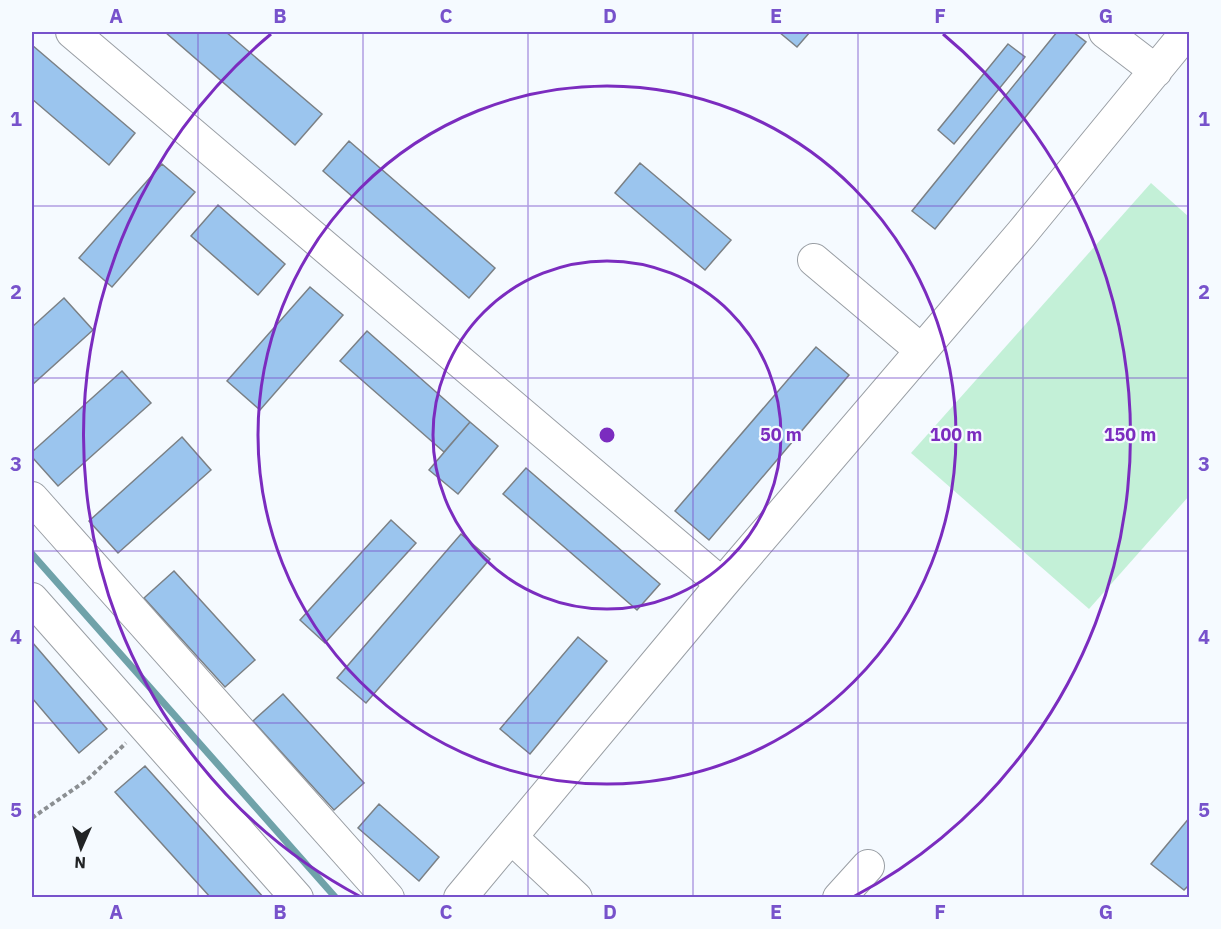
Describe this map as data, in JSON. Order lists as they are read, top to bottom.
{
  "north": "bottom",
  "grid": {
    "columns": [
      "A",
      "B",
      "C",
      "D",
      "E",
      "F",
      "G"
    ],
    "rows": [
      "1",
      "2",
      "3",
      "4",
      "5"
    ]
  },
  "rings": ["50 m", "100 m", "150 m"]
}
